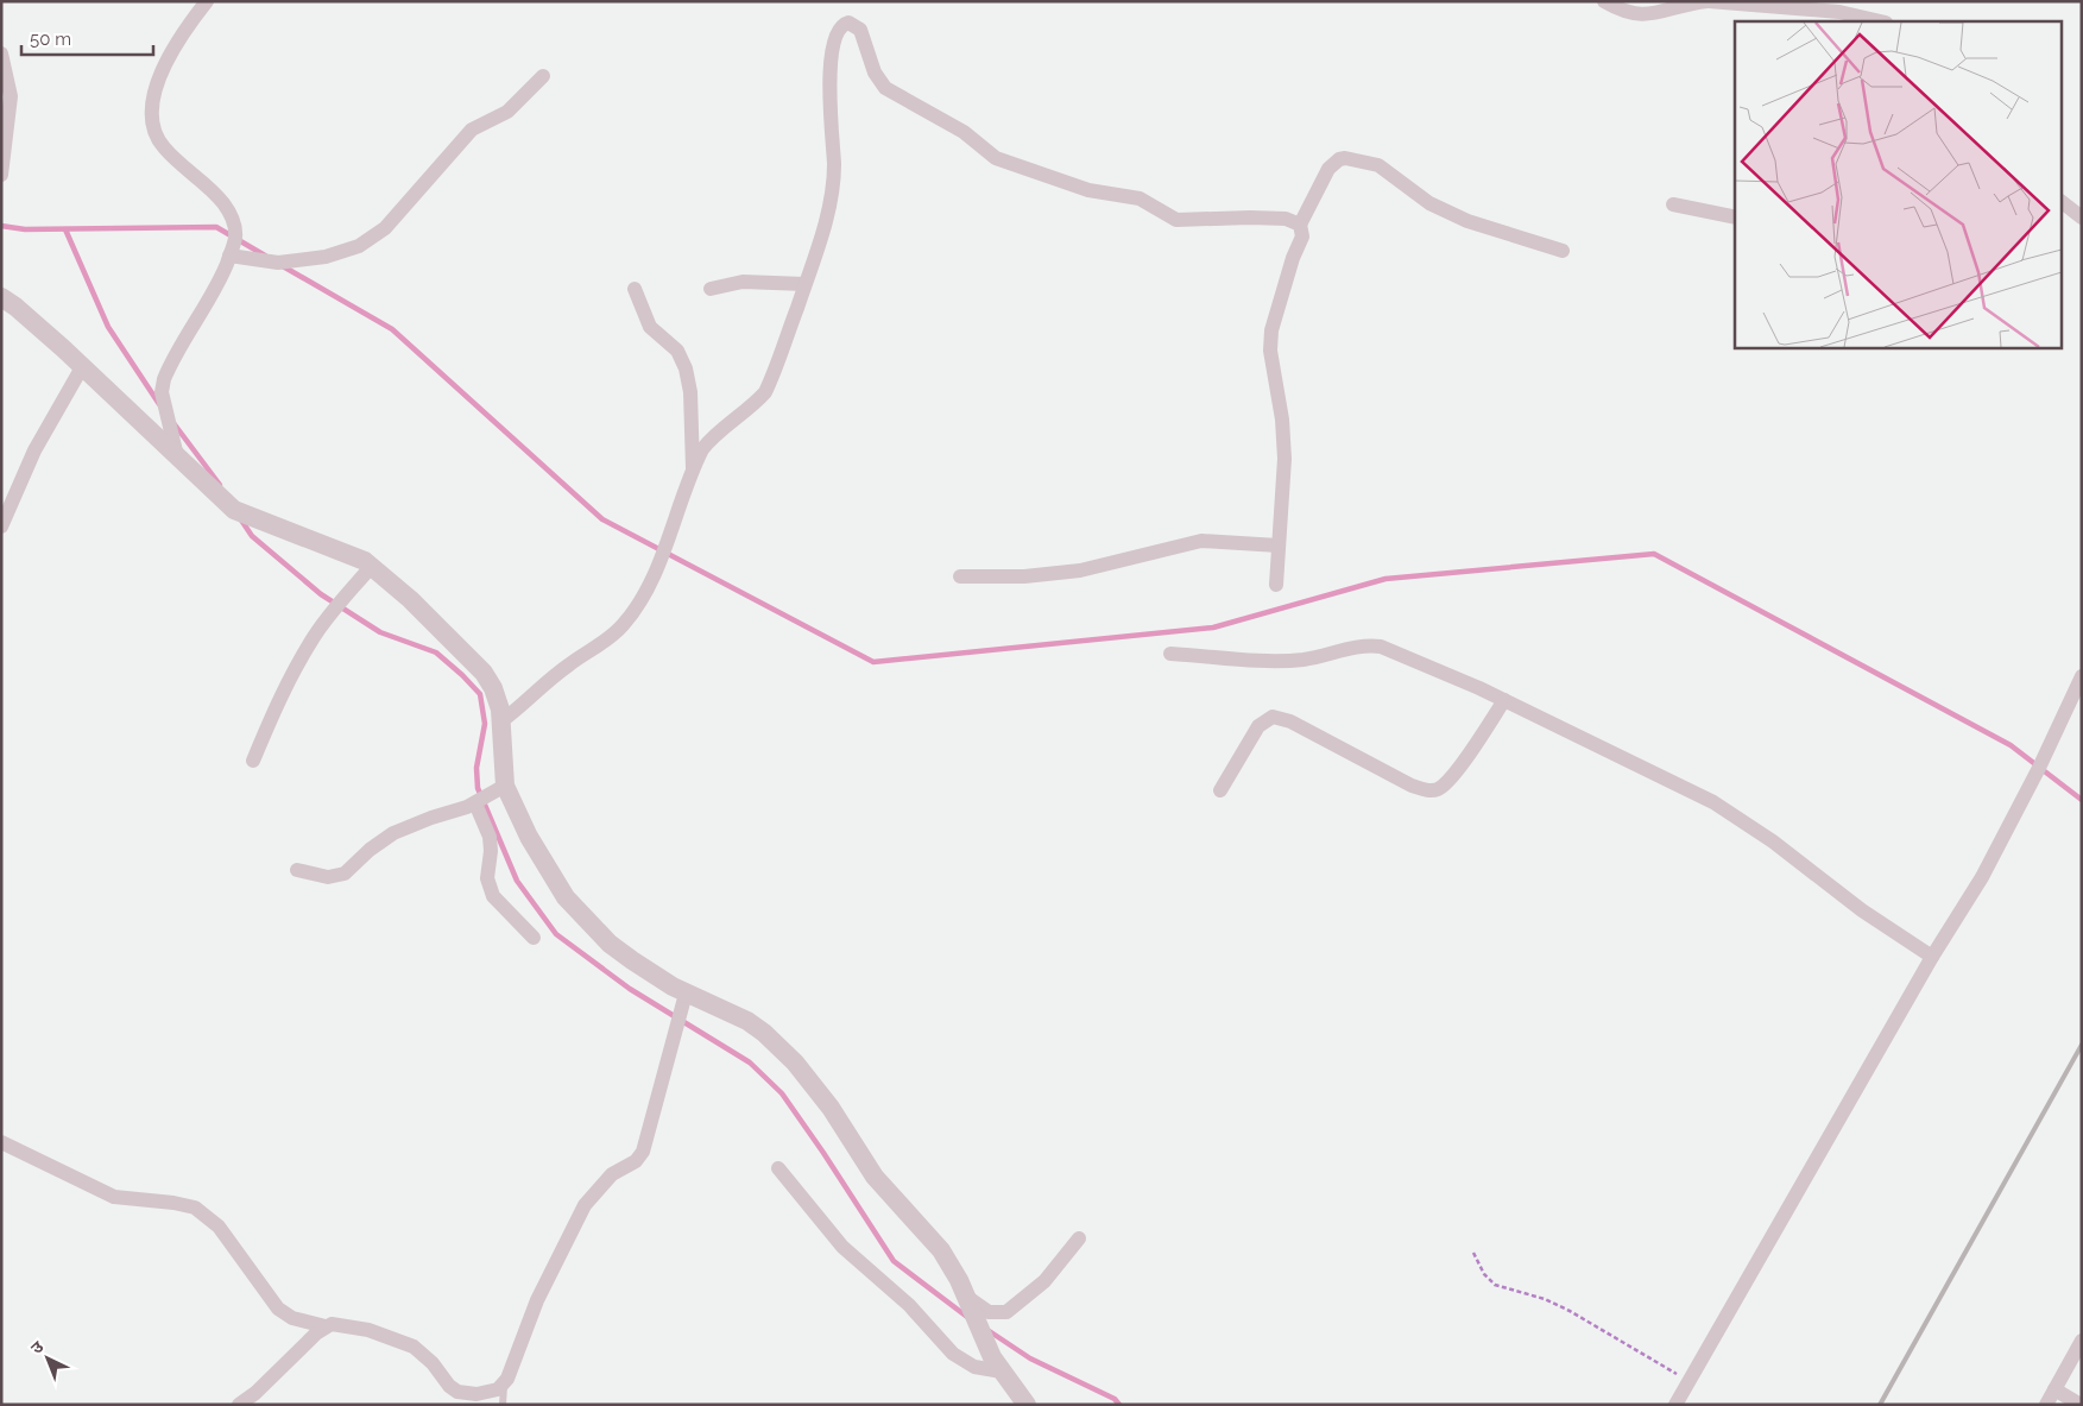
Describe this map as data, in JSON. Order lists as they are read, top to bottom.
{
  "scale_bar": "50 m",
  "north": "top left"
}
